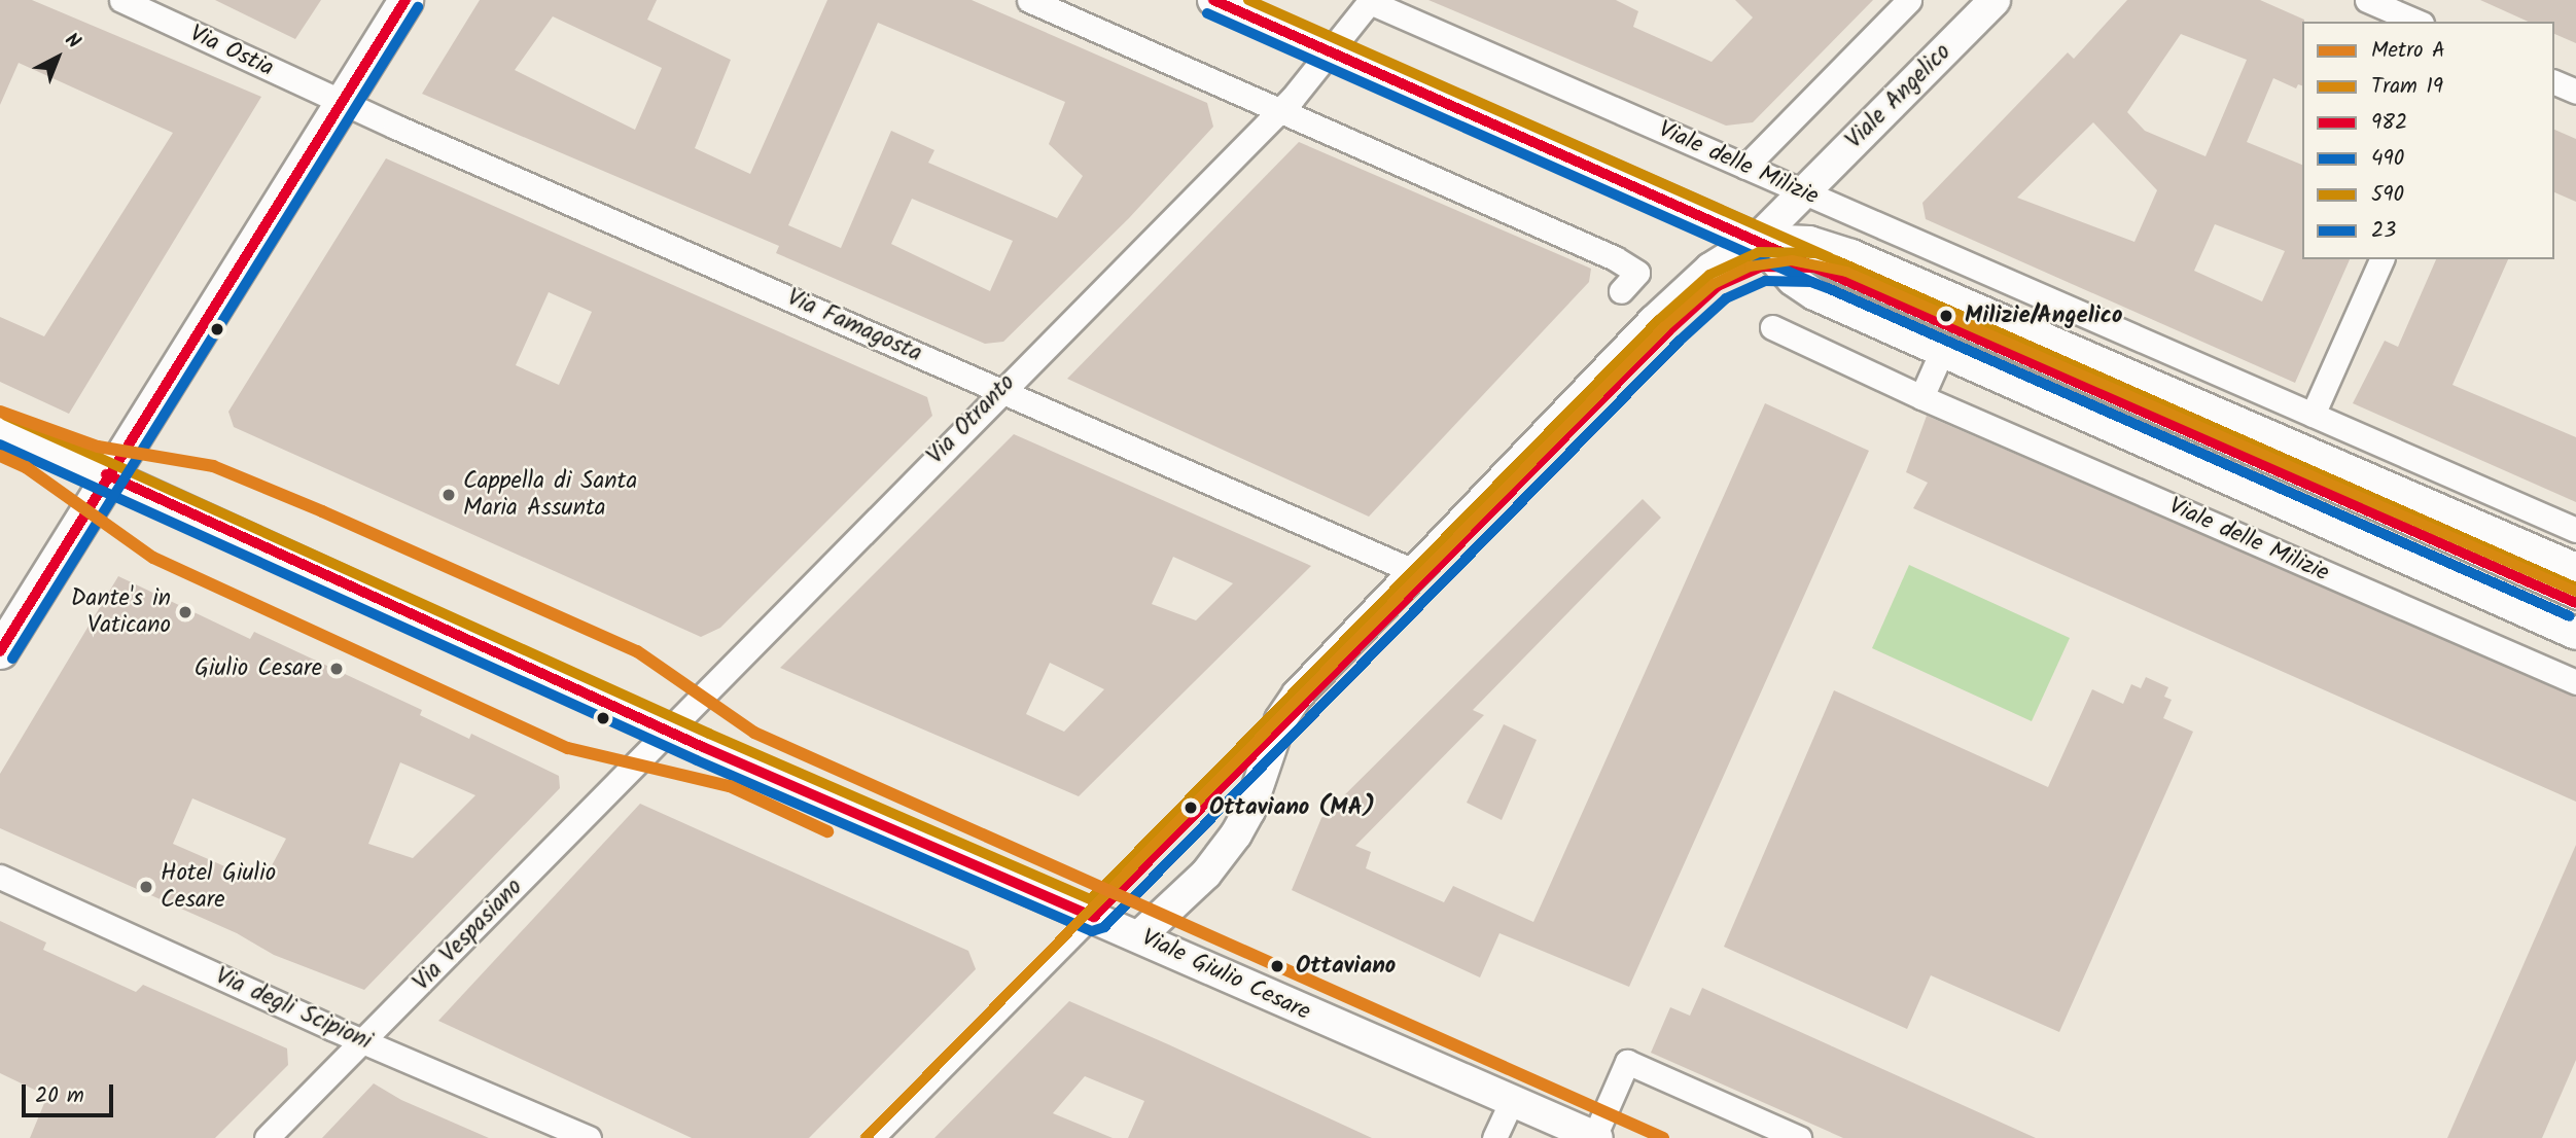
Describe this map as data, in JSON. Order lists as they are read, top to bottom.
{
  "streets": {
    "street": [
      "Via Ostia",
      "Viale Angelico",
      "Viale delle Milizie",
      "Via Famagosta",
      "Via Otranto",
      "Via Vespasiano",
      "Viale Giulio Cesare",
      "Via degli Scipioni"
    ]
  },
  "crossings": [
    ["Via Ostia", "Via Famagosta"],
    ["Viale Angelico", "Viale delle Milizie"],
    ["Viale Angelico", "Viale Giulio Cesare"],
    ["Via Famagosta", "Via Otranto"],
    ["Via Otranto", "Via Vespasiano"],
    ["Via Otranto", "Viale Giulio Cesare"],
    ["Via Vespasiano", "Viale Giulio Cesare"],
    ["Via Vespasiano", "Via degli Scipioni"]
  ],
  "places": [
    "Milizie/Angelico",
    "Cappella di Santa Maria Assunta",
    "Dante's in Vaticano",
    "Giulio Cesare",
    "Ottaviano (MA)",
    "Hotel Giulio Cesare",
    "Ottaviano"
  ],
  "lines": [
    "transit line 982",
    "transit line 590",
    "transit line 23",
    "transit line 490",
    "tram line 19",
    "metro line A"
  ],
  "legend": [
    "Metro A",
    "Tram 19",
    "982",
    "490",
    "590",
    "23"
  ],
  "scale_bar": "20 m",
  "north": "top right"
}
